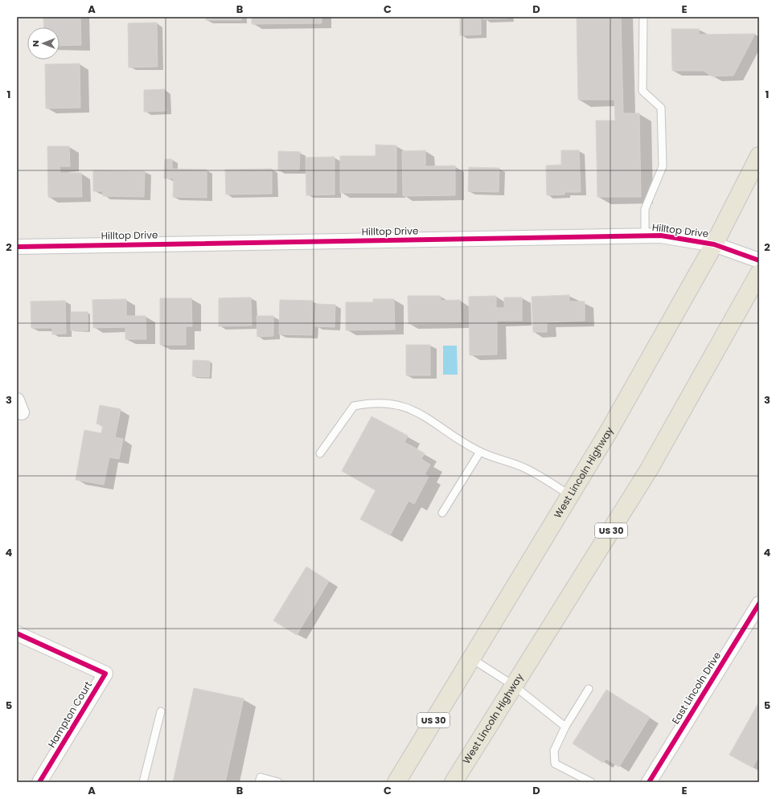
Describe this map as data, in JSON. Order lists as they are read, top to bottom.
{
  "streets": {
    "main road": ["West Lincoln Highway", "US 30"],
    "street": ["Hilltop Drive", "East Lincoln Drive", "Hampton Court"]
  },
  "crossings": [
    ["Hilltop Drive", "West Lincoln Highway"]
  ],
  "north": "left",
  "grid": {
    "columns": [
      "A",
      "B",
      "C",
      "D",
      "E"
    ],
    "rows": [
      "1",
      "2",
      "3",
      "4",
      "5"
    ]
  }
}
